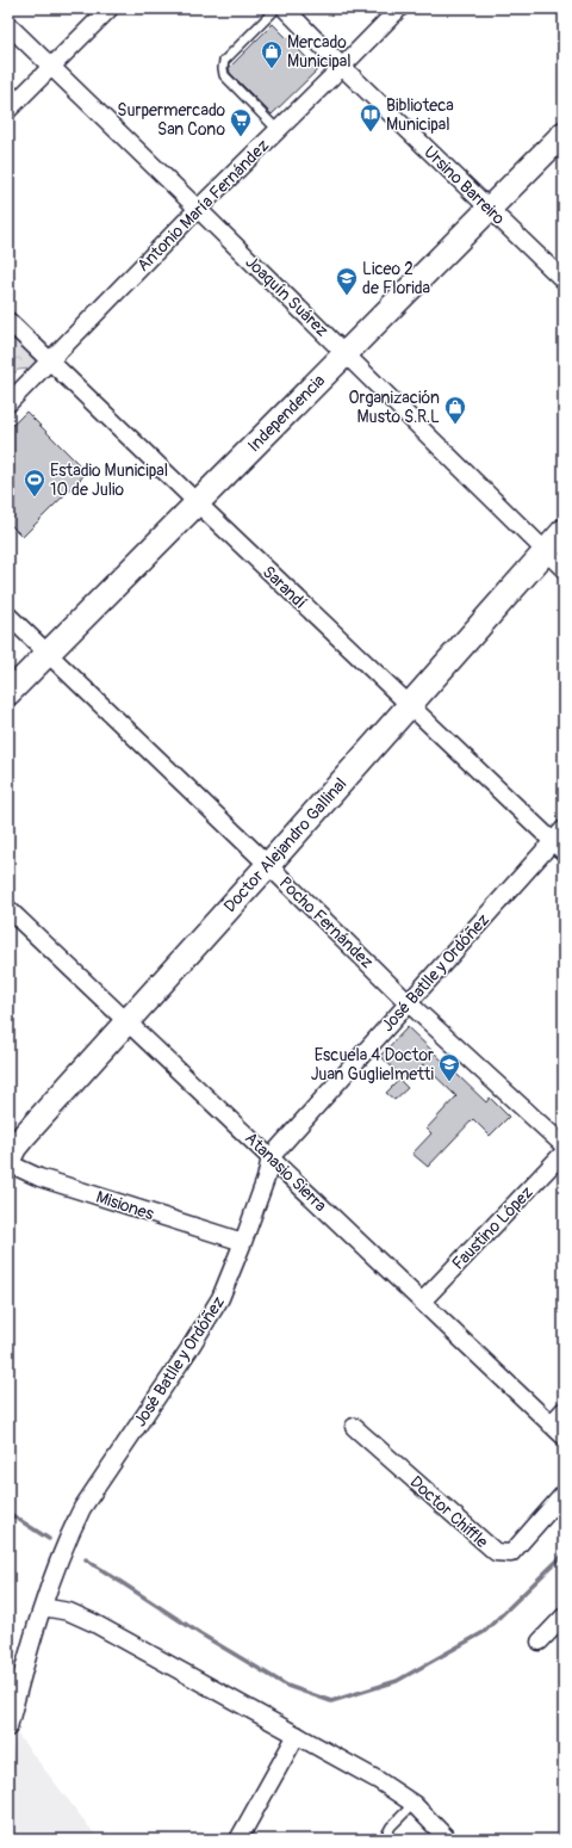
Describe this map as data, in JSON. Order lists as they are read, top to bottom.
{
  "streets": {
    "street": [
      "Ursino Barreiro",
      "Antonio María Fernández",
      "Joaquín Suárez",
      "Independencia",
      "Sarandí",
      "Doctor Alejandro Gallinal",
      "Pocho Fernández",
      "José Batlle y Ordóñez",
      "Atanasio Sierra",
      "Misiones",
      "Faustino López",
      "Doctor Chiffle"
    ]
  },
  "crossings": [
    ["Ursino Barreiro", "Antonio María Fernández"],
    ["Ursino Barreiro", "Independencia"],
    ["Antonio María Fernández", "Joaquín Suárez"],
    ["Antonio María Fernández", "Sarandí"],
    ["Joaquín Suárez", "Independencia"],
    ["Joaquín Suárez", "Doctor Alejandro Gallinal"],
    ["Independencia", "Sarandí"],
    ["Independencia", "Pocho Fernández"],
    ["Sarandí", "Doctor Alejandro Gallinal"],
    ["Sarandí", "José Batlle y Ordóñez"],
    ["Doctor Alejandro Gallinal", "Pocho Fernández"],
    ["Doctor Alejandro Gallinal", "Atanasio Sierra"],
    ["Pocho Fernández", "José Batlle y Ordóñez"],
    ["José Batlle y Ordóñez", "Atanasio Sierra"],
    ["José Batlle y Ordóñez", "Misiones"],
    ["Atanasio Sierra", "Faustino López"]
  ],
  "places": {
    "shop": ["Mercado Municipal", "Organización Musto S.R.L"],
    "library": ["Biblioteca Municipal"],
    "supermarket": ["Surpermercado San Cono"],
    "school or university": ["Liceo 2 de Florida", "Escuela 4 Doctor Juan Guglielmetti"],
    "sports": ["Estadio Municipal 10 de Julio"]
  }
}
